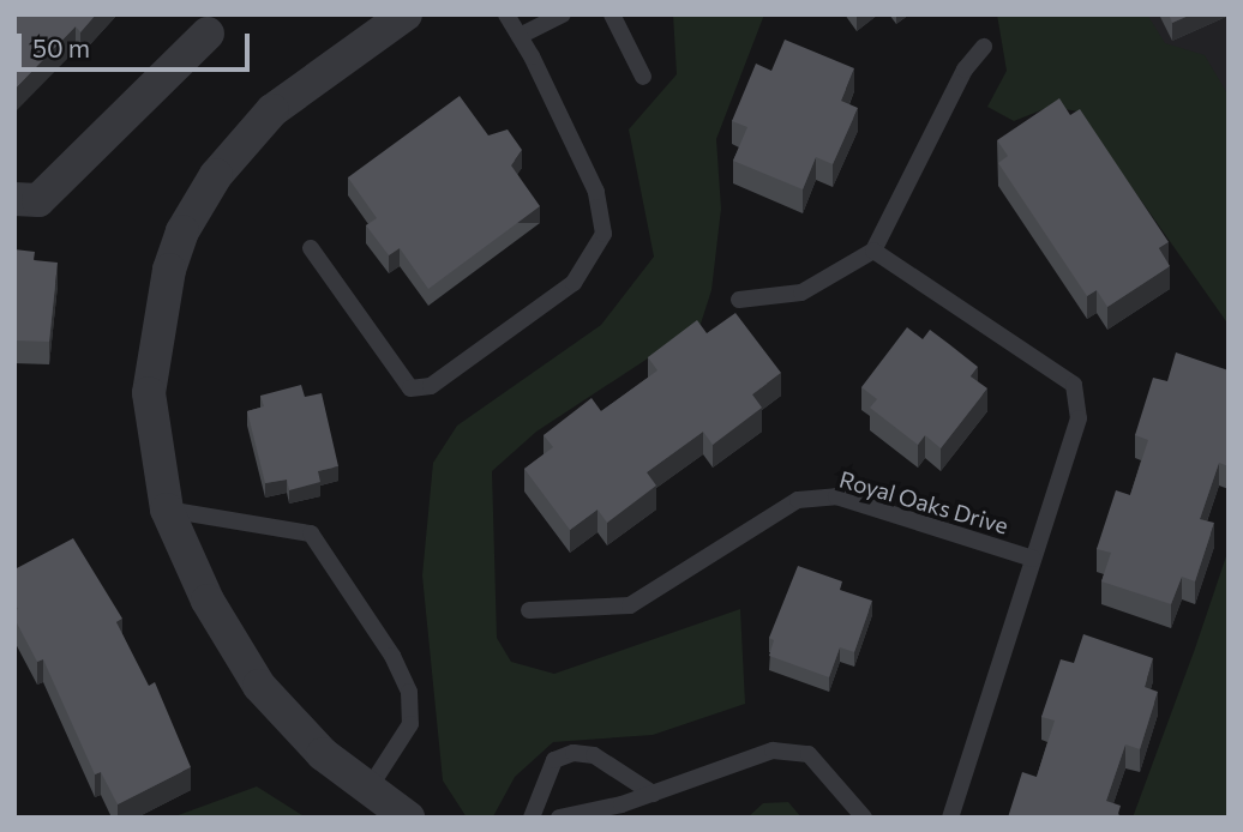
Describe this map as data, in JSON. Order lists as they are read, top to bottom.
{
  "streets": {
    "lane": ["Royal Oaks Drive"]
  },
  "scale_bar": "50 m"
}
